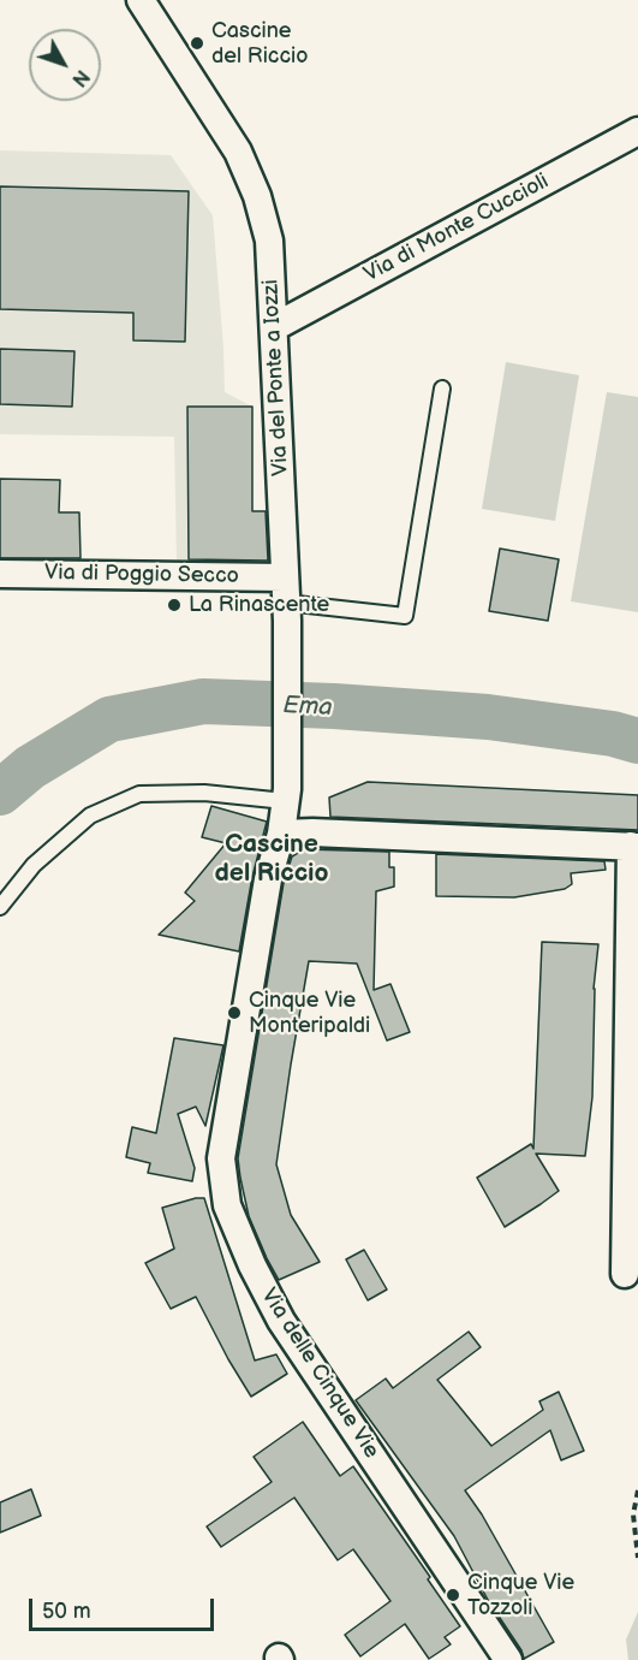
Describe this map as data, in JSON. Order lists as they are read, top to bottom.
{
  "streets": {
    "street": [
      "Via di Monte Cuccioli",
      "Via del Ponte a Iozzi",
      "Via di Poggio Secco",
      "Via delle Cinque Vie"
    ]
  },
  "crossings": [
    ["Via di Monte Cuccioli", "Via del Ponte a Iozzi"],
    ["Via del Ponte a Iozzi", "Via di Poggio Secco"],
    ["Via del Ponte a Iozzi", "Via delle Cinque Vie"]
  ],
  "districts": ["Cascine del Riccio"],
  "water": ["Ema"],
  "places": [
    "Cascine del Riccio",
    "La Rinascente",
    "Cinque Vie Monteripaldi",
    "Cinque Vie Tozzoli"
  ],
  "scale_bar": "50 m",
  "north": "bottom right"
}
